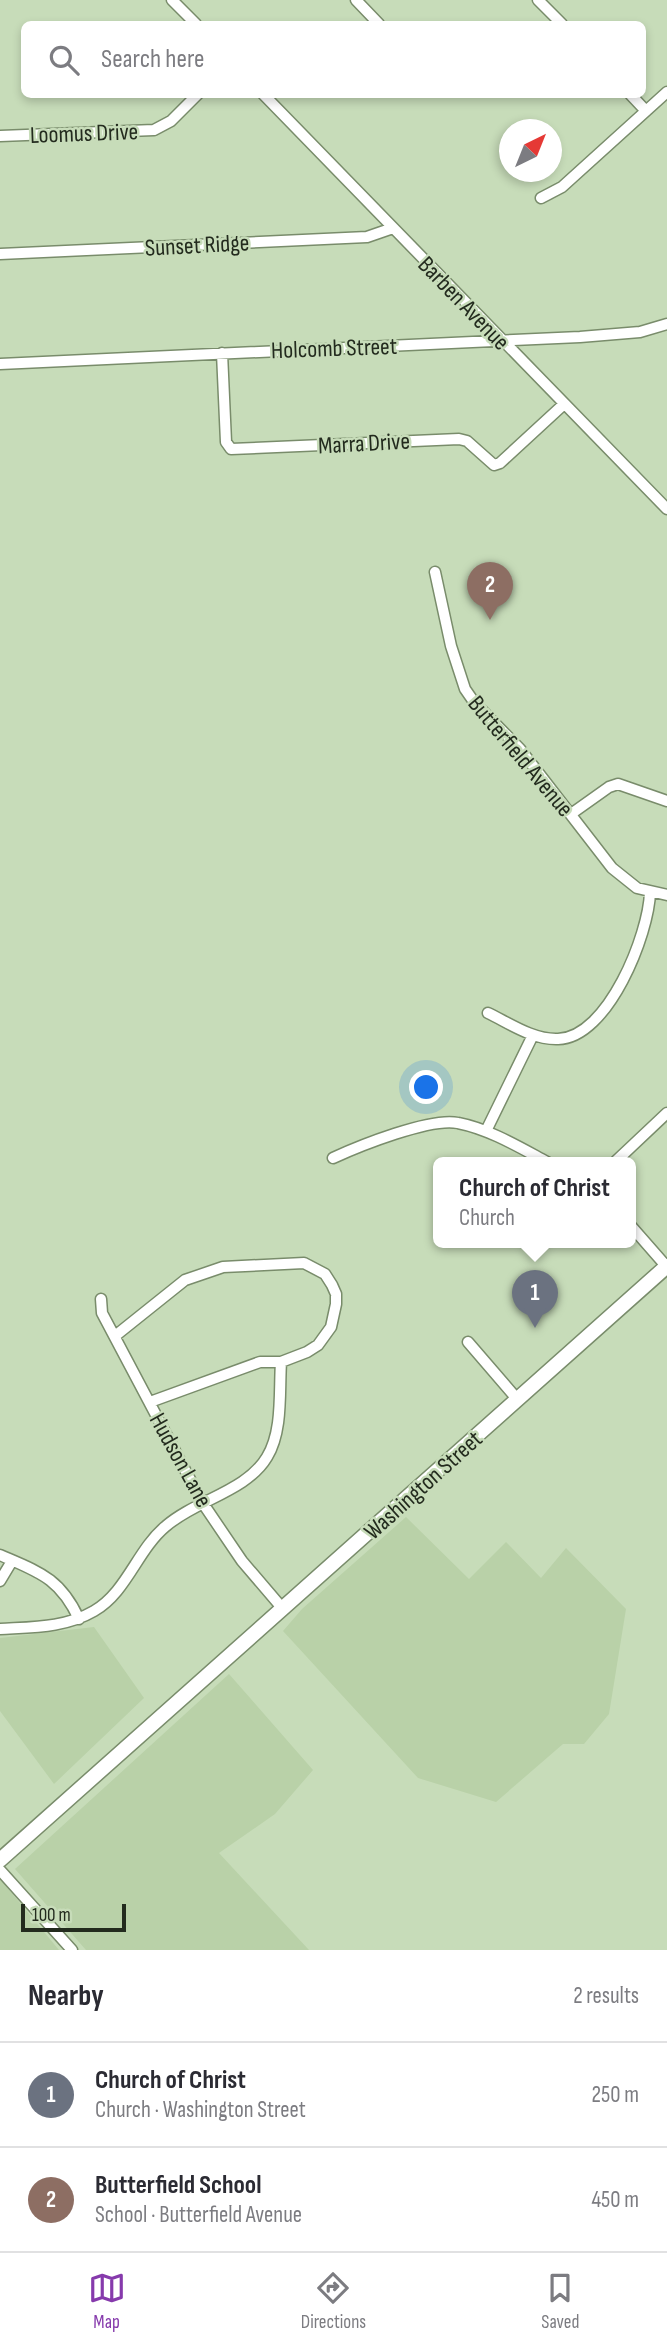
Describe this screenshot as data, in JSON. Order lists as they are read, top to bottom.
{
  "streets": {
    "main road": ["Washington Street"],
    "street": [
      "Loomus Drive",
      "Sunset Ridge",
      "Barben Avenue",
      "Holcomb Street",
      "Marra Drive",
      "Butterfield Avenue",
      "Hudson Lane"
    ]
  },
  "crossings": [
    ["Sunset Ridge", "Barben Avenue"],
    ["Barben Avenue", "Holcomb Street"],
    ["Barben Avenue", "Marra Drive"],
    ["Holcomb Street", "Marra Drive"],
    ["Hudson Lane", "Washington Street"]
  ],
  "scale_bar": "100 m",
  "north": "top right",
  "page": {
    "search": "Search here",
    "pins": ["2", "1"],
    "popup": ["Church of Christ", "Church"],
    "scale": "100 m",
    "heading": ["Nearby", "2 results"],
    "list": [
      {
        "mark": "1",
        "name": "Church of Christ",
        "note": "Church · Washington Street",
        "value": "250 m"
      },
      {
        "mark": "2",
        "name": "Butterfield School",
        "note": "School · Butterfield Avenue",
        "value": "450 m"
      }
    ],
    "nav": ["Map", "Directions", "Saved"]
  }
}
